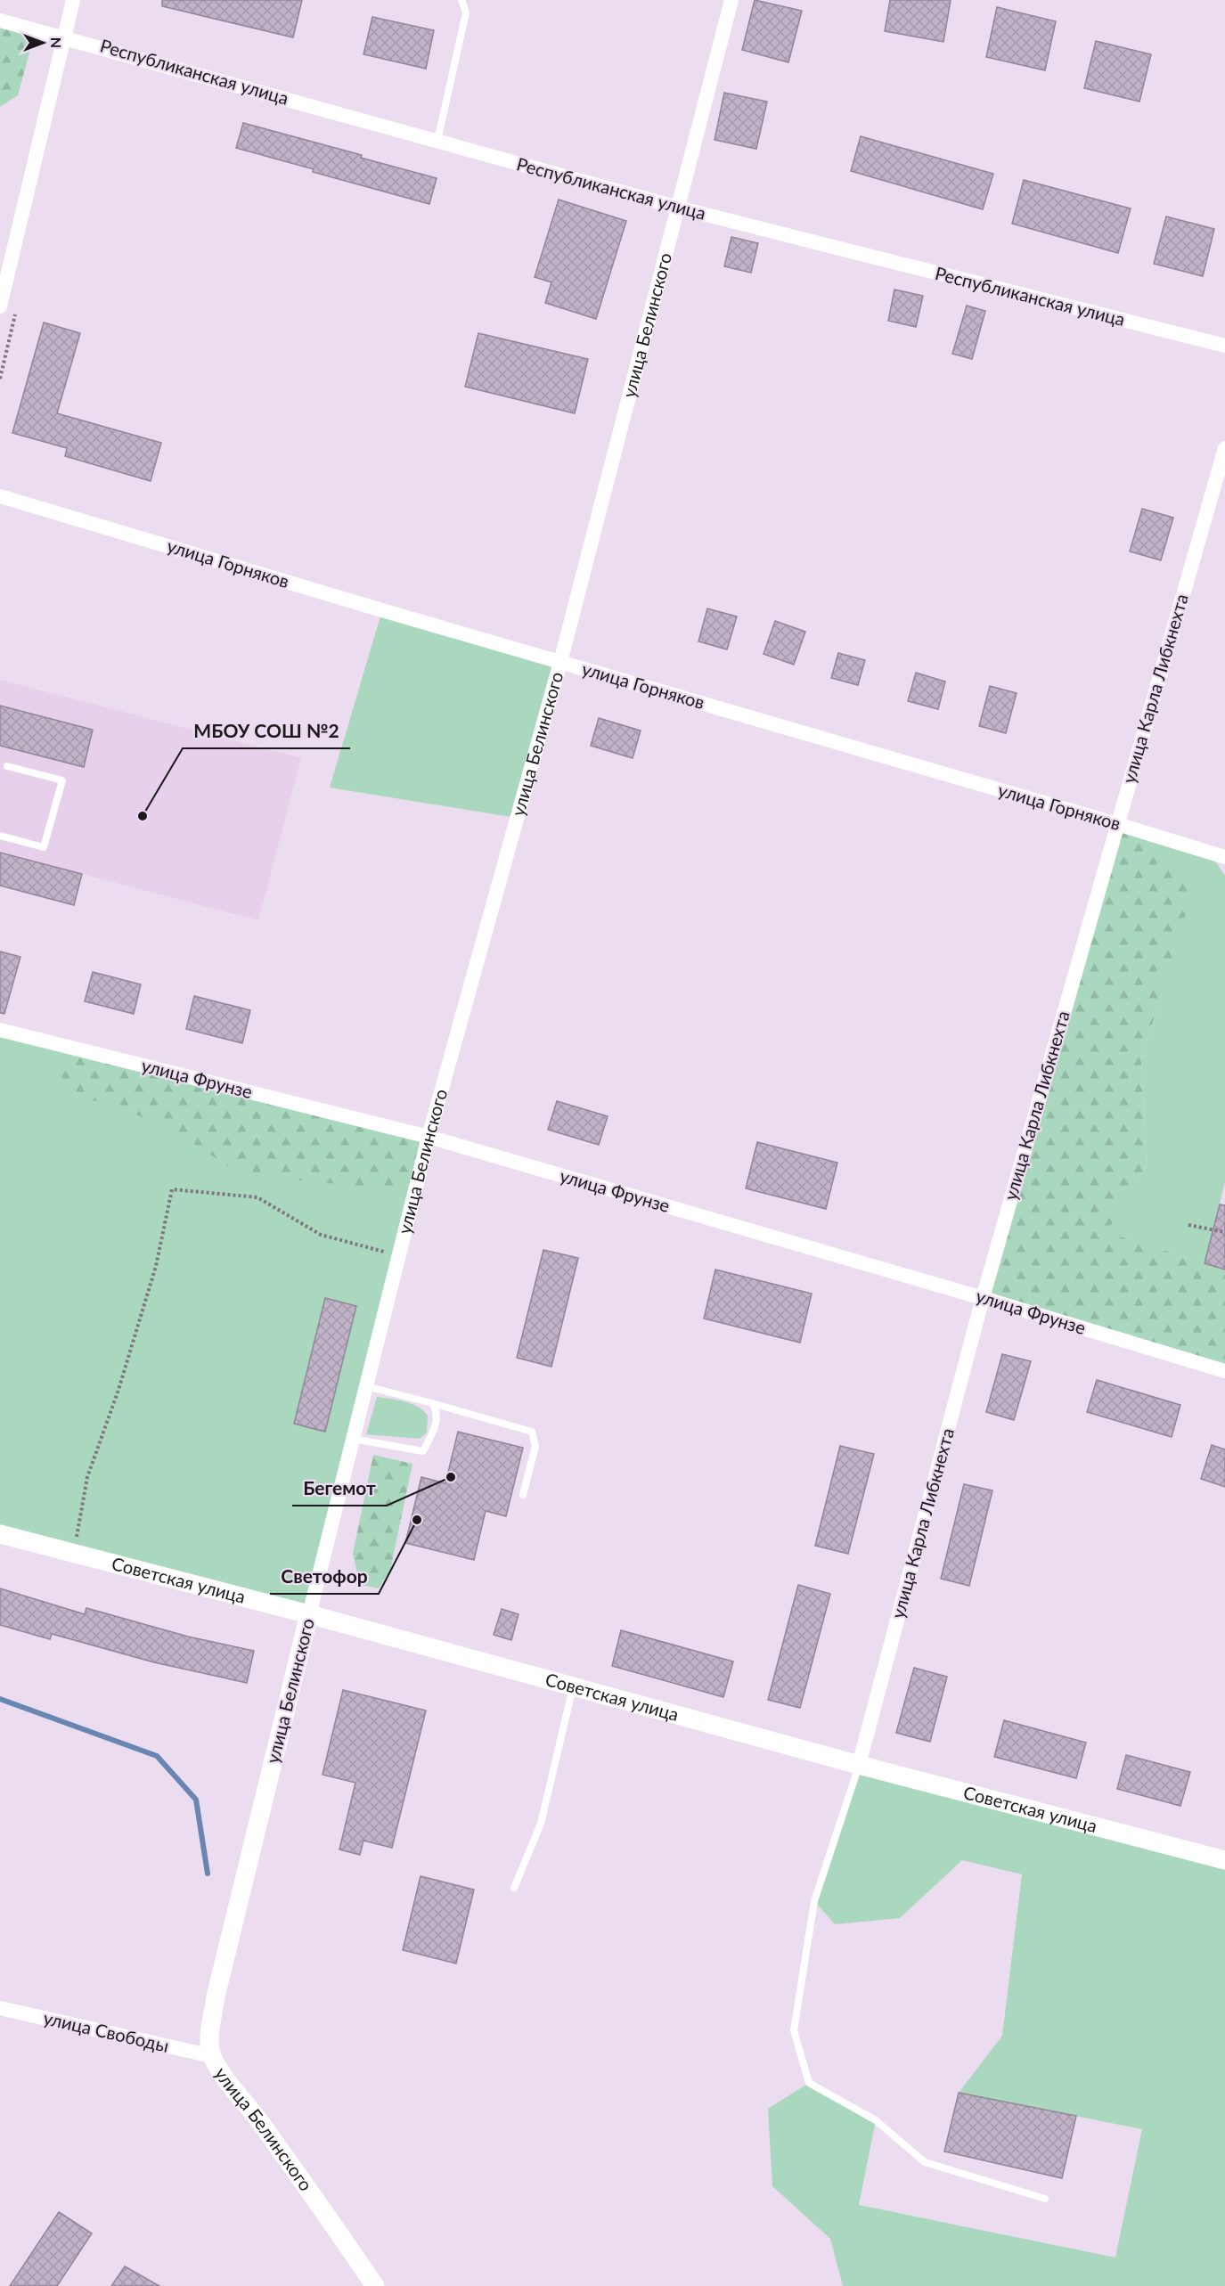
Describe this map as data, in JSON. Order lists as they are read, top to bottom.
{
  "streets": {
    "street": [
      "Республиканская улица",
      "улица Белинского",
      "улица Горняков",
      "улица Карла Либкнехта",
      "улица Фрунзе",
      "Советская улица",
      "улица Свободы"
    ]
  },
  "crossings": [
    ["Республиканская улица", "улица Белинского"],
    ["улица Белинского", "улица Горняков"],
    ["улица Белинского", "улица Фрунзе"],
    ["улица Белинского", "Советская улица"],
    ["улица Белинского", "улица Свободы"],
    ["улица Горняков", "улица Карла Либкнехта"],
    ["улица Карла Либкнехта", "улица Фрунзе"],
    ["улица Карла Либкнехта", "Советская улица"]
  ],
  "places": ["МБОУ СОШ №2", "Бегемот", "Светофор"],
  "north": "right"
}
